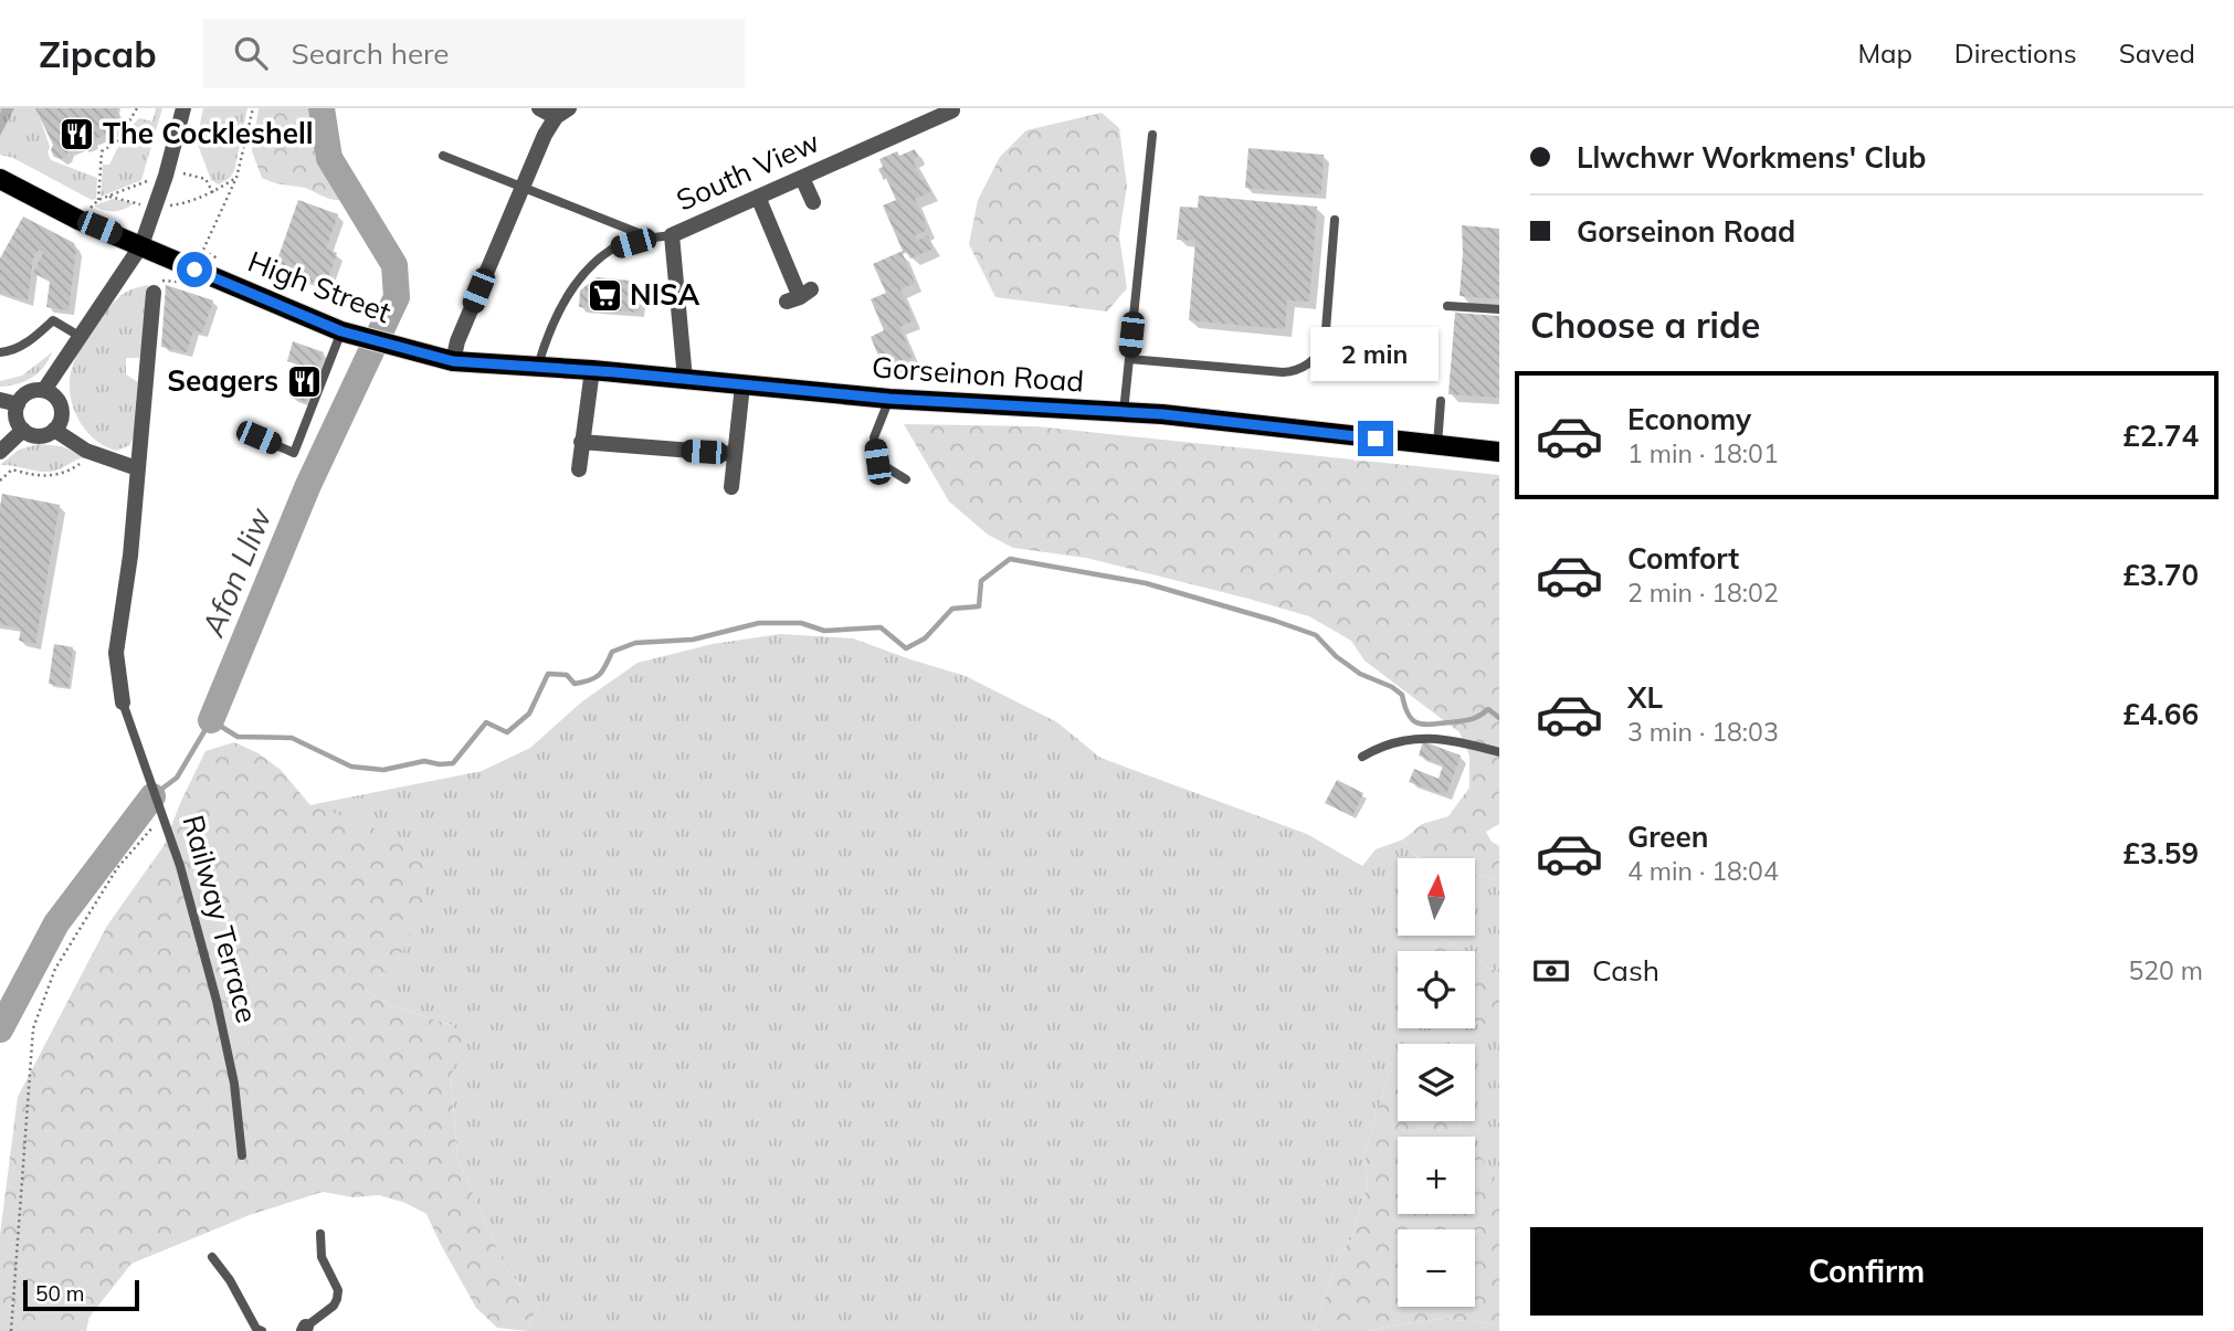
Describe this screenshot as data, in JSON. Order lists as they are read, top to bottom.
{
  "streets": {
    "main road": ["High Street", "Gorseinon Road"],
    "street": ["South View"],
    "lane": ["Railway Terrace"]
  },
  "crossings": [
    ["South View", "Gorseinon Road"],
    ["High Street", "Gorseinon Road"]
  ],
  "water": ["Afon Lliw"],
  "places": {
    "restaurant": ["The Cockleshell", "Seagers"],
    "supermarket": ["NISA"]
  },
  "scale_bar": "50 m",
  "north": "top",
  "page": {
    "header": "Zipcab",
    "search": "Search here",
    "nav": ["Map", "Directions", "Saved"],
    "banner": ["Llwchwr Workmens' Club", "Gorseinon Road"],
    "heading": "Choose a ride",
    "bubble": "2 min",
    "list": [
      {
        "name": "Economy",
        "note": "1 min · 18:01",
        "value": "£2.74"
      },
      {
        "name": "Comfort",
        "note": "2 min · 18:02",
        "value": "£3.70"
      },
      {
        "name": "XL",
        "note": "3 min · 18:03",
        "value": "£4.66"
      },
      {
        "name": "Green",
        "note": "4 min · 18:04",
        "value": "£3.59"
      }
    ],
    "map_buttons": ["+", "−"],
    "pay": ["Cash", "520 m"],
    "buttons": "Confirm",
    "scale": "50 m"
  }
}
